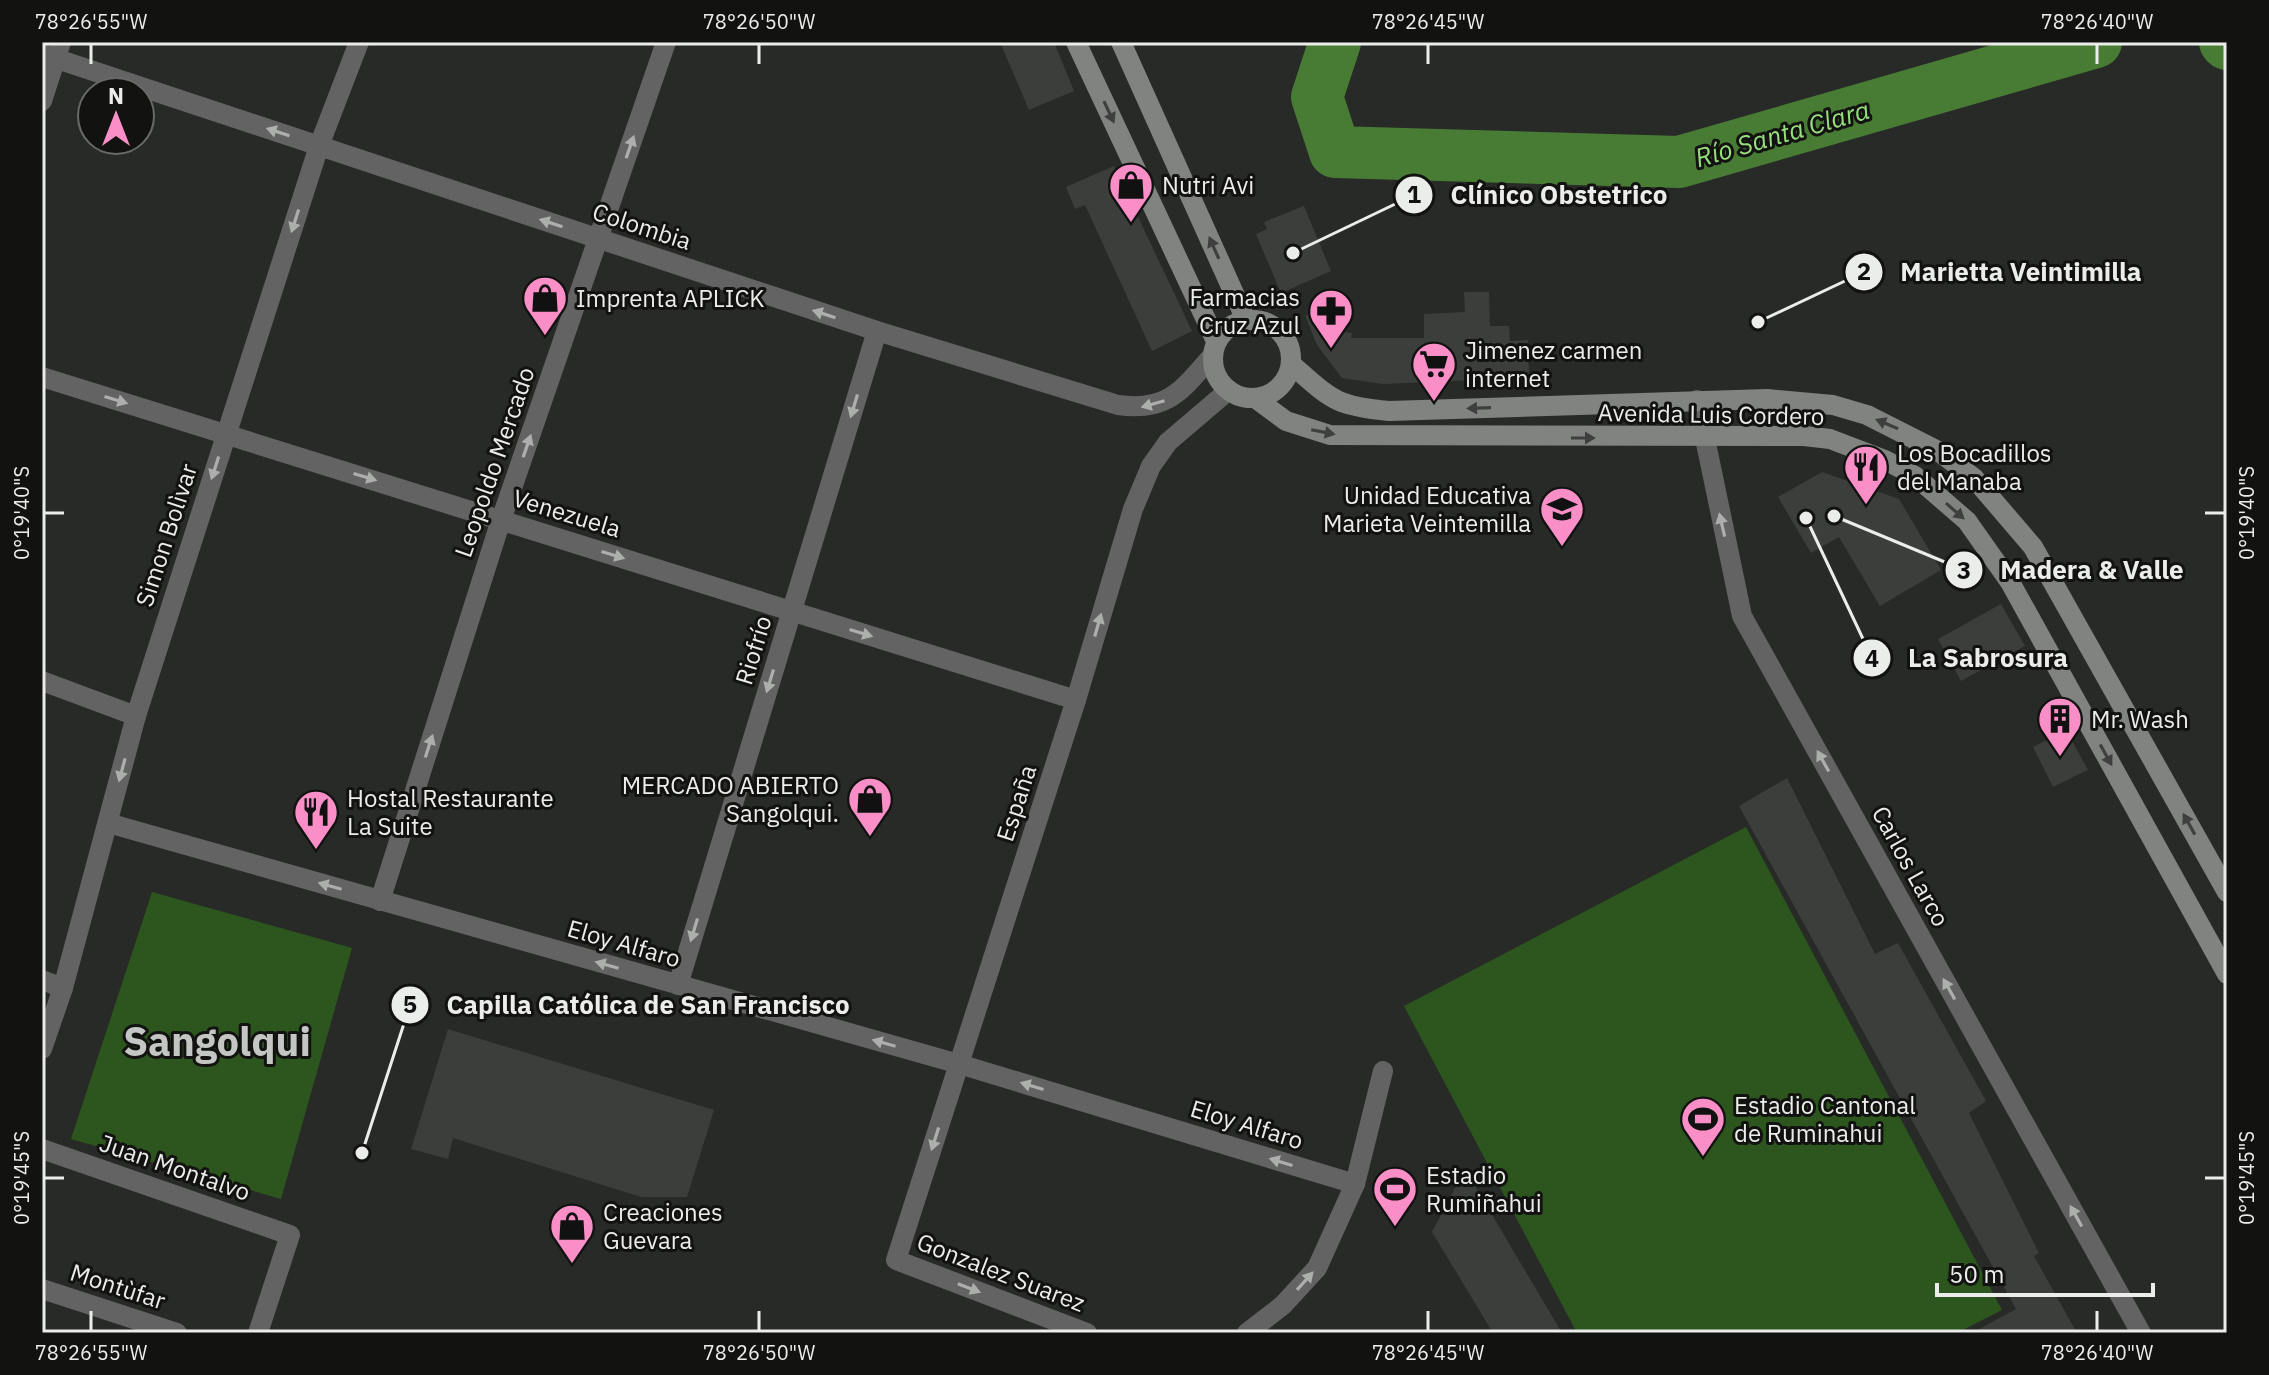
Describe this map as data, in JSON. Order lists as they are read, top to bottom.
{
  "streets": {
    "main road": ["Avenida Luis Cordero"],
    "street": [
      "Colombia",
      "Leopoldo Mercado",
      "Venezuela",
      "Simon Bolìvar",
      "Riofrío",
      "España",
      "Carlos Larco",
      "Eloy Alfaro",
      "Juan Montalvo",
      "Gonzalez Suarez",
      "Montùfar"
    ]
  },
  "crossings": [
    ["Colombia", "Avenida Luis Cordero"],
    ["Colombia", "Leopoldo Mercado"],
    ["Colombia", "Simon Bolìvar"],
    ["Colombia", "Riofrío"],
    ["Colombia", "España"],
    ["Avenida Luis Cordero", "España"],
    ["Avenida Luis Cordero", "Carlos Larco"],
    ["Leopoldo Mercado", "Venezuela"],
    ["Leopoldo Mercado", "Eloy Alfaro"],
    ["Venezuela", "Simon Bolìvar"],
    ["Venezuela", "Riofrío"],
    ["Venezuela", "España"],
    ["Simon Bolìvar", "Eloy Alfaro"],
    ["Riofrío", "Eloy Alfaro"],
    ["España", "Eloy Alfaro"],
    ["España", "Gonzalez Suarez"]
  ],
  "one_way": [
    "Colombia",
    "Leopoldo Mercado",
    "Venezuela",
    "Simon Bolìvar",
    "Riofrío",
    "Carlos Larco",
    "Eloy Alfaro",
    "Gonzalez Suarez"
  ],
  "districts": ["Sangolqui"],
  "water": ["Río Santa Clara"],
  "places": {
    "shop": [
      "Nutri Avi",
      "Imprenta APLICK",
      "MERCADO ABIERTO Sangolqui.",
      "Creaciones Guevara"
    ],
    "other": [
      "Clínico Obstetrico",
      "Marietta Veintimilla",
      "Madera & Valle",
      "La Sabrosura",
      "Capilla Católica de San Francisco"
    ],
    "pharmacy": ["Farmacias Cruz Azul"],
    "supermarket": ["Jimenez carmen internet"],
    "restaurant": ["Los Bocadillos del Manaba", "Hostal Restaurante La Suite"],
    "school or university": ["Unidad Educativa Marieta Veintemilla"],
    "building": ["Mr. Wash"],
    "sports": ["Estadio Cantonal de Ruminahui", "Estadio Rumiñahui"]
  },
  "scale_bar": "50 m",
  "north": "top",
  "coordinates": [
    "78°26'55\"W",
    "78°26'50\"W",
    "78°26'45\"W",
    "78°26'40\"W",
    "0°19'40\"S",
    "0°19'45\"S"
  ]
}
